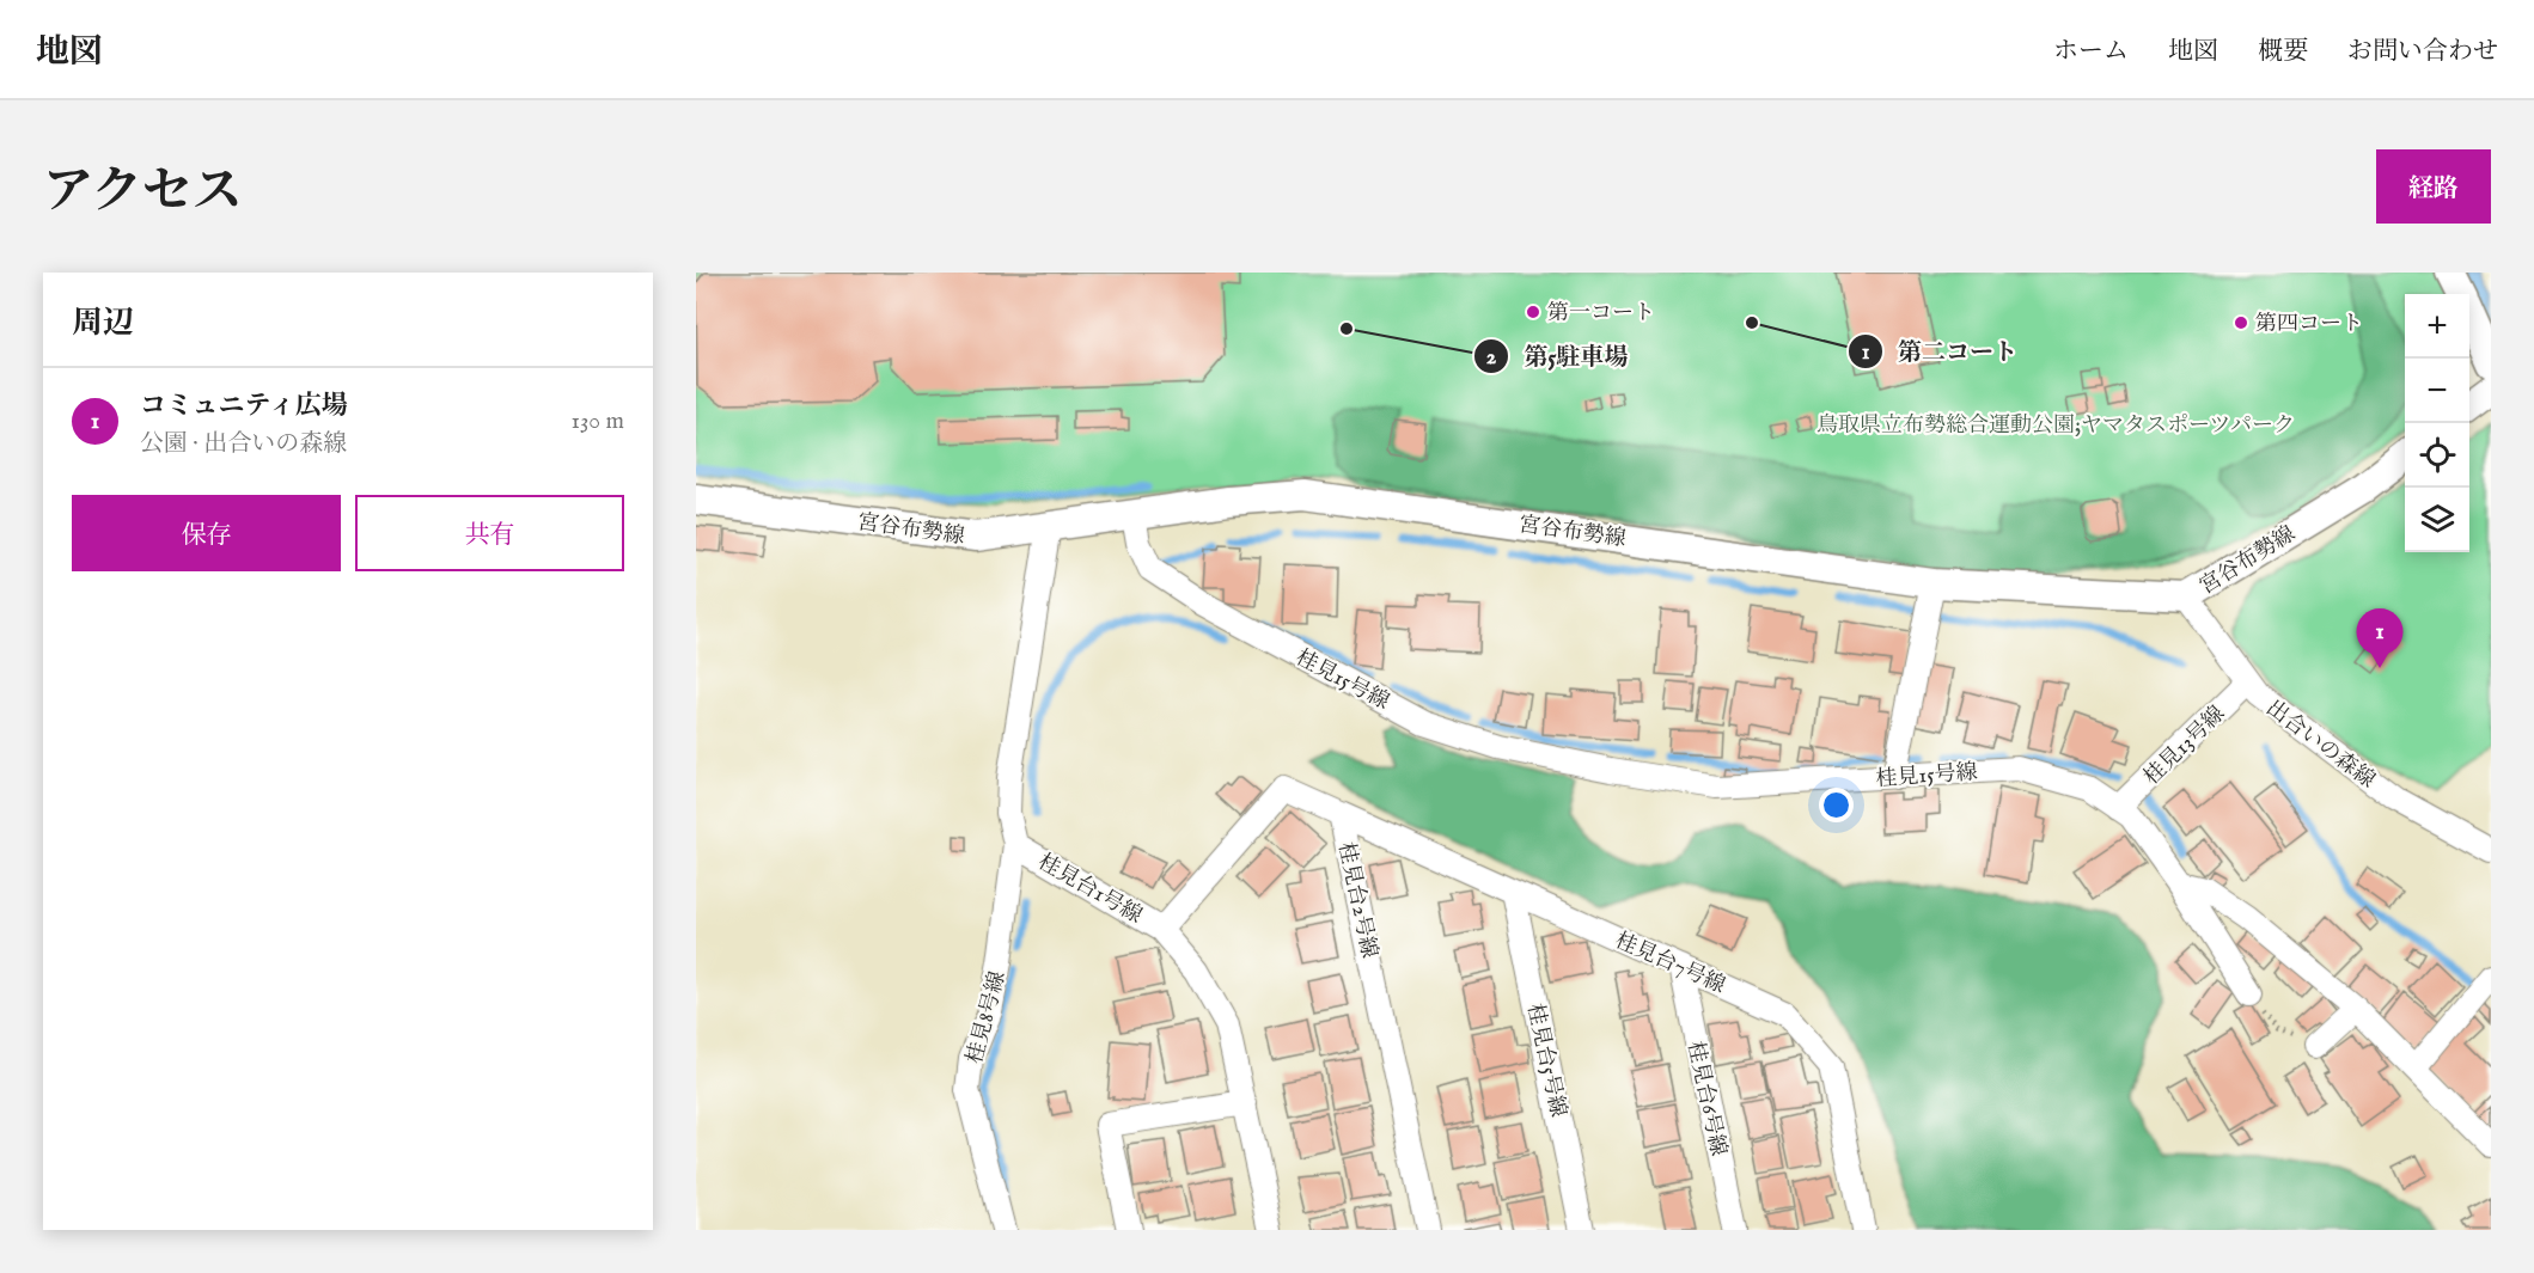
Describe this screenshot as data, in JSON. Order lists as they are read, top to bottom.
{
  "streets": {
    "street": [
      "宮谷布勢線",
      "桂見15号線",
      "出合いの森線",
      "桂見13号線",
      "桂見台1号線",
      "桂見台2号線",
      "桂見台7号線",
      "桂見8号線",
      "桂見台5号線",
      "桂見台6号線"
    ]
  },
  "crossings": [
    ["宮谷布勢線", "桂見15号線"],
    ["宮谷布勢線", "出合いの森線"],
    ["宮谷布勢線", "桂見台1号線"],
    ["桂見15号線", "桂見13号線"],
    ["出合いの森線", "桂見13号線"],
    ["桂見台1号線", "桂見台2号線"],
    ["桂見台1号線", "桂見8号線"],
    ["桂見台2号線", "桂見台7号線"],
    ["桂見台7号線", "桂見台5号線"],
    ["桂見台7号線", "桂見台6号線"]
  ],
  "parks": ["鳥取県立布勢総合運動公園;ヤマタスポーツパーク"],
  "places": [
    "第一コート",
    "第二コート",
    "第四コート",
    "第5駐車場"
  ],
  "page": {
    "header": "地図",
    "nav": [
      "ホーム",
      "地図",
      "概要",
      "お問い合わせ"
    ],
    "title": "アクセス",
    "buttons": [
      "経路",
      ["保存", "共有"]
    ],
    "heading": "周辺",
    "map_buttons": ["+", "−"],
    "list": [
      {
        "mark": "1",
        "name": "コミュニティ広場",
        "note": "公園 · 出合いの森線",
        "value": "130 m"
      }
    ],
    "pins": "1"
  }
}
